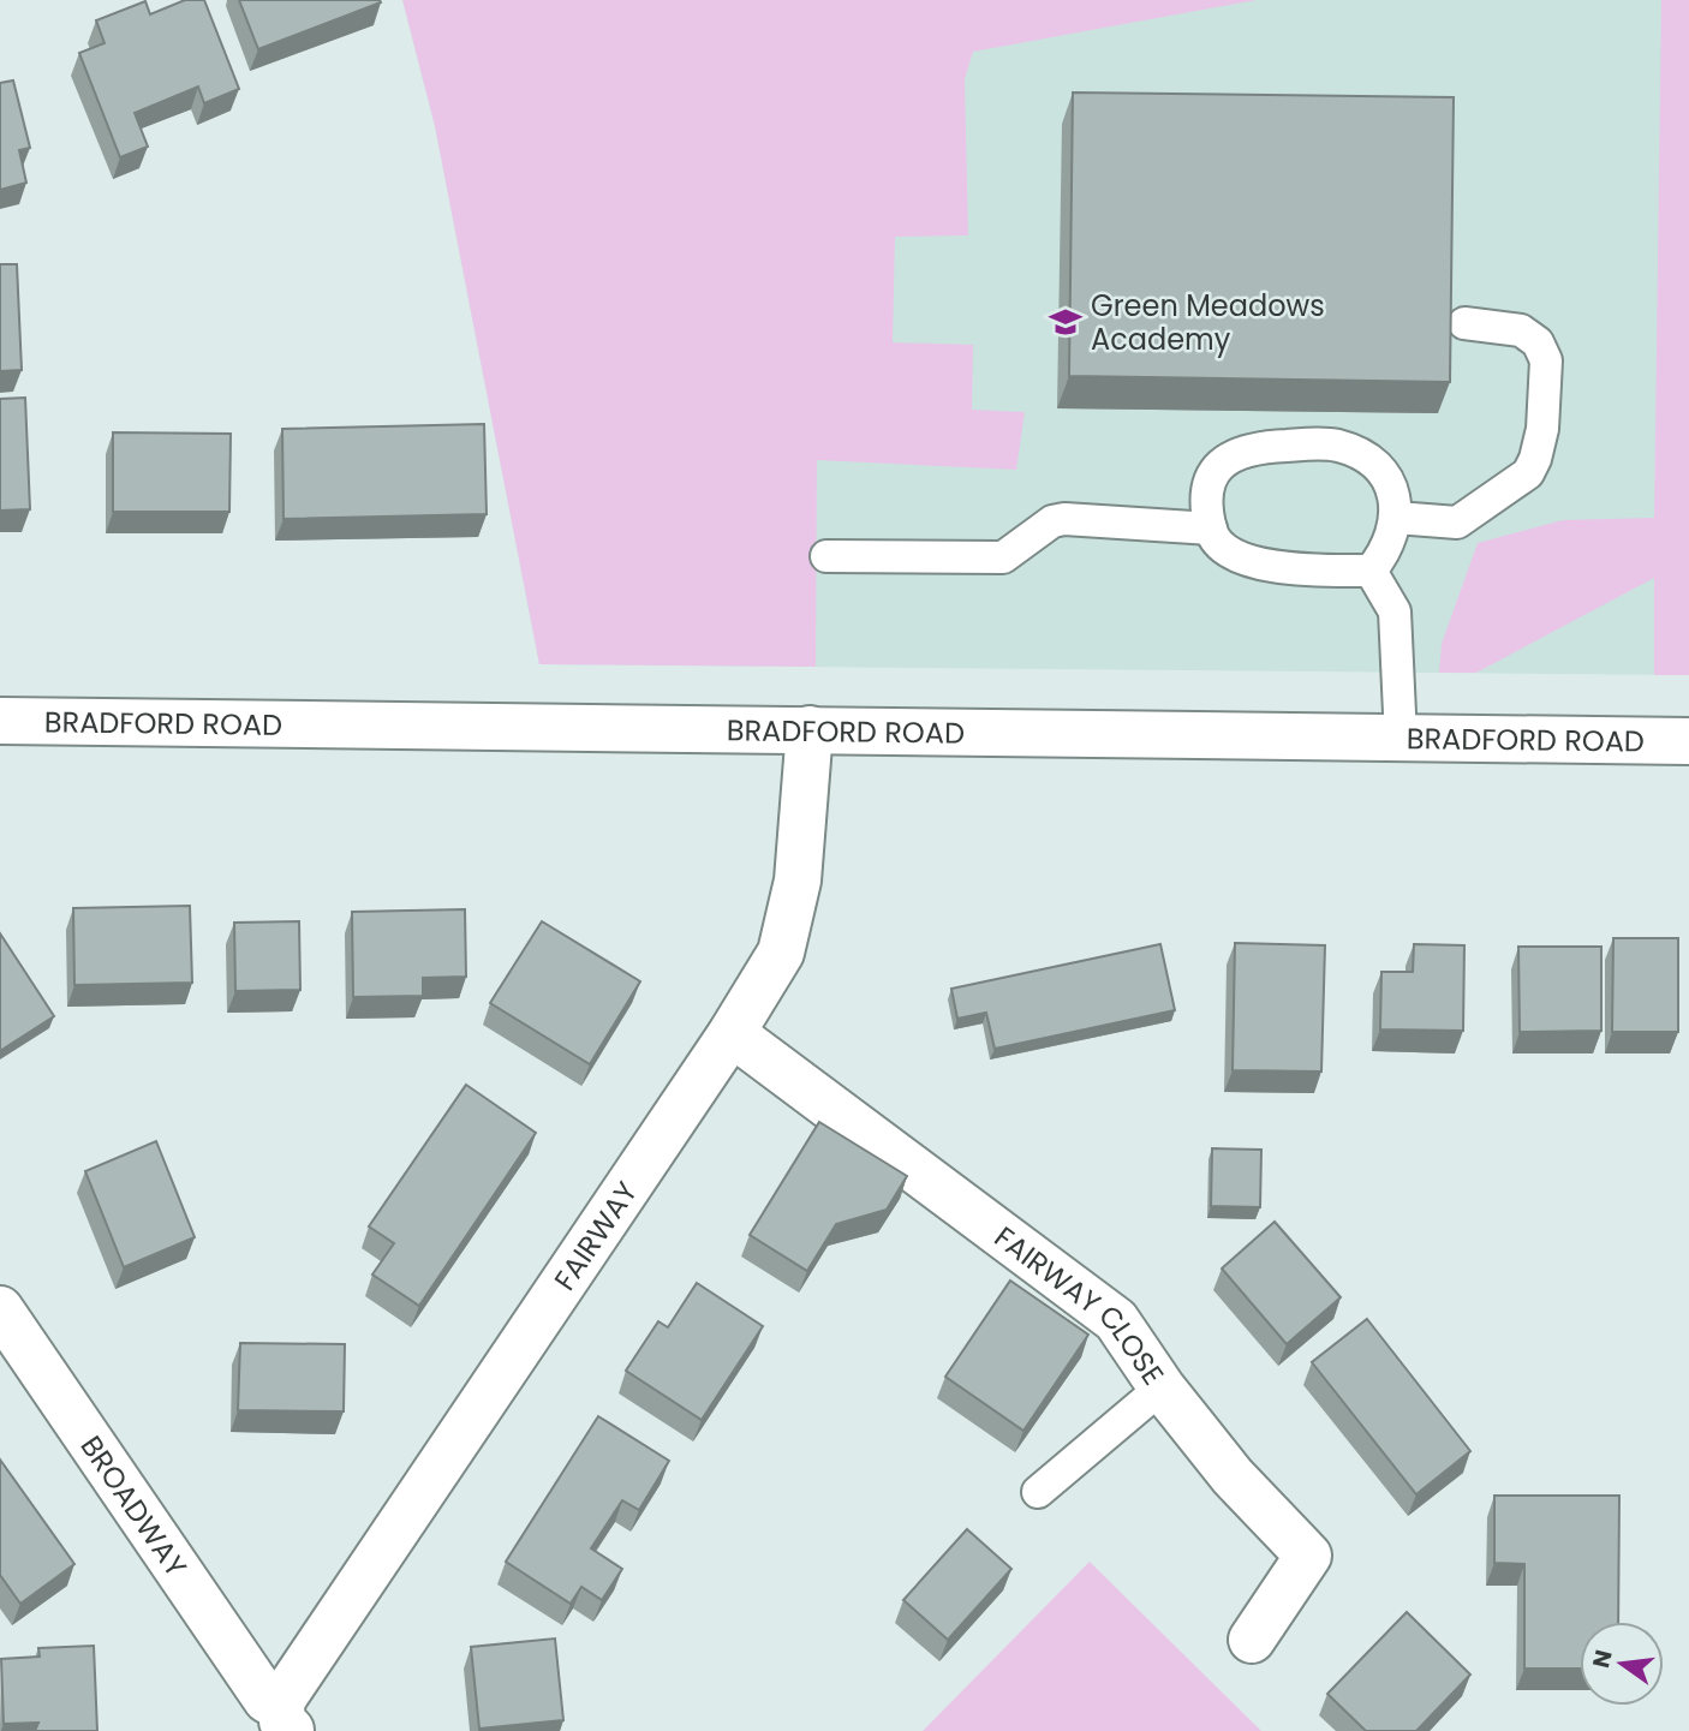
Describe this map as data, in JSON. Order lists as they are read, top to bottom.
{
  "streets": {
    "street": [
      "BRADFORD ROAD",
      "FAIRWAY",
      "FAIRWAY CLOSE",
      "BROADWAY"
    ]
  },
  "crossings": [
    ["BRADFORD ROAD", "FAIRWAY"],
    ["FAIRWAY", "FAIRWAY CLOSE"],
    ["FAIRWAY", "BROADWAY"]
  ],
  "places": {
    "school or university": ["Green Meadows Academy"]
  },
  "north": "left"
}
